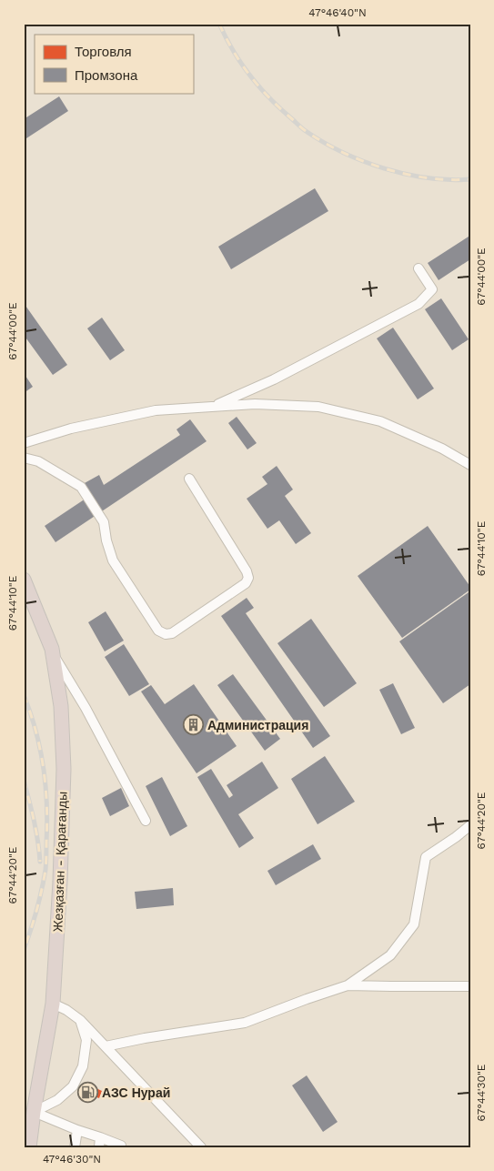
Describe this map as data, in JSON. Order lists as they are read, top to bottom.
{
  "streets": {
    "highway": ["Жезқазған - Қарағанды"]
  },
  "places": {
    "building": ["Администрация"],
    "fuel station": ["АЗС Нурай"]
  },
  "legend": ["Торговля", "Промзона"],
  "coordinates": [
    "47°46'40\"N",
    "67°44'00\"E",
    "67°44'10\"E",
    "67°44'20\"E",
    "67°44'30\"E",
    "47°46'30\"N"
  ]
}
